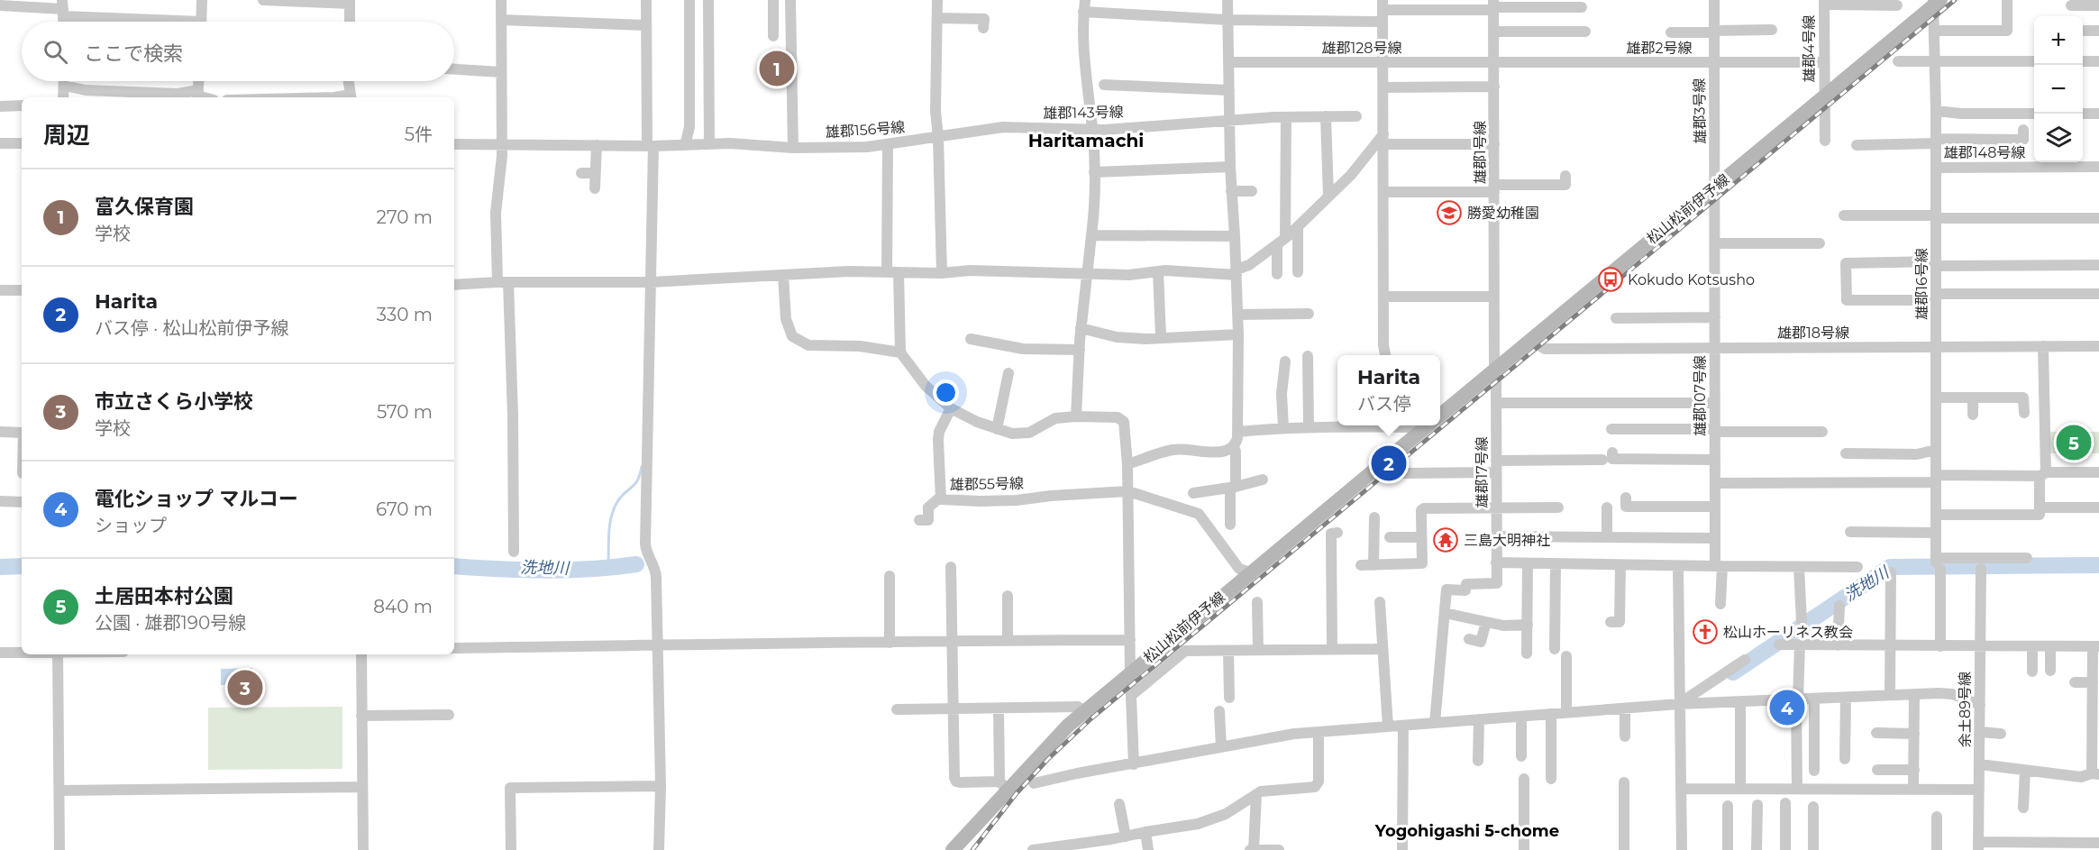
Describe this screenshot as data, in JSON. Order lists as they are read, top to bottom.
{
  "streets": {
    "main road": ["松山松前伊予線"],
    "street": [
      "雄郡128号線",
      "雄郡2号線",
      "雄郡4号線",
      "雄郡3号線",
      "雄郡143号線",
      "雄郡156号線",
      "雄郡1号線",
      "雄郡148号線",
      "雄郡16号線",
      "雄郡18号線",
      "雄郡107号線",
      "雄郡17号線",
      "雄郡55号線",
      "余土89号線"
    ]
  },
  "crossings": [
    ["雄郡128号線", "雄郡2号線"],
    ["雄郡128号線", "雄郡1号線"],
    ["雄郡2号線", "雄郡4号線"],
    ["雄郡2号線", "雄郡3号線"],
    ["雄郡2号線", "雄郡1号線"],
    ["雄郡4号線", "松山松前伊予線"],
    ["雄郡3号線", "松山松前伊予線"],
    ["雄郡3号線", "雄郡107号線"],
    ["雄郡143号線", "雄郡156号線"],
    ["雄郡1号線", "松山松前伊予線"],
    ["雄郡1号線", "雄郡17号線"],
    ["雄郡148号線", "雄郡16号線"],
    ["松山松前伊予線", "雄郡16号線"],
    ["松山松前伊予線", "雄郡18号線"],
    ["松山松前伊予線", "雄郡107号線"],
    ["松山松前伊予線", "雄郡17号線"],
    ["松山松前伊予線", "雄郡55号線"],
    ["雄郡16号線", "雄郡18号線"],
    ["雄郡18号線", "雄郡107号線"]
  ],
  "districts": ["Haritamachi", "Yogohigashi 5-chome"],
  "water": ["洗地川"],
  "places": {
    "school or university": ["勝愛幼稚園"],
    "bus stop": ["Kokudo Kotsusho"],
    "temple": ["三島大明神社"],
    "church": ["松山ホーリネス教会"]
  },
  "page": {
    "map_buttons": ["+", "−"],
    "search": "ここで検索",
    "pins": [
      "1",
      "5",
      "2",
      "3",
      "4"
    ],
    "heading": ["周辺", "5件"],
    "list": [
      {
        "mark": "1",
        "name": "富久保育園",
        "note": "学校",
        "value": "270 m"
      },
      {
        "mark": "2",
        "name": "Harita",
        "note": "バス停 · 松山松前伊予線",
        "value": "330 m"
      },
      {
        "mark": "3",
        "name": "市立さくら小学校",
        "note": "学校",
        "value": "570 m"
      },
      {
        "mark": "4",
        "name": "電化ショップ マルコー",
        "note": "ショップ",
        "value": "670 m"
      },
      {
        "mark": "5",
        "name": "土居田本村公園",
        "note": "公園 · 雄郡190号線",
        "value": "840 m"
      }
    ],
    "popup": ["Harita", "バス停"]
  }
}
